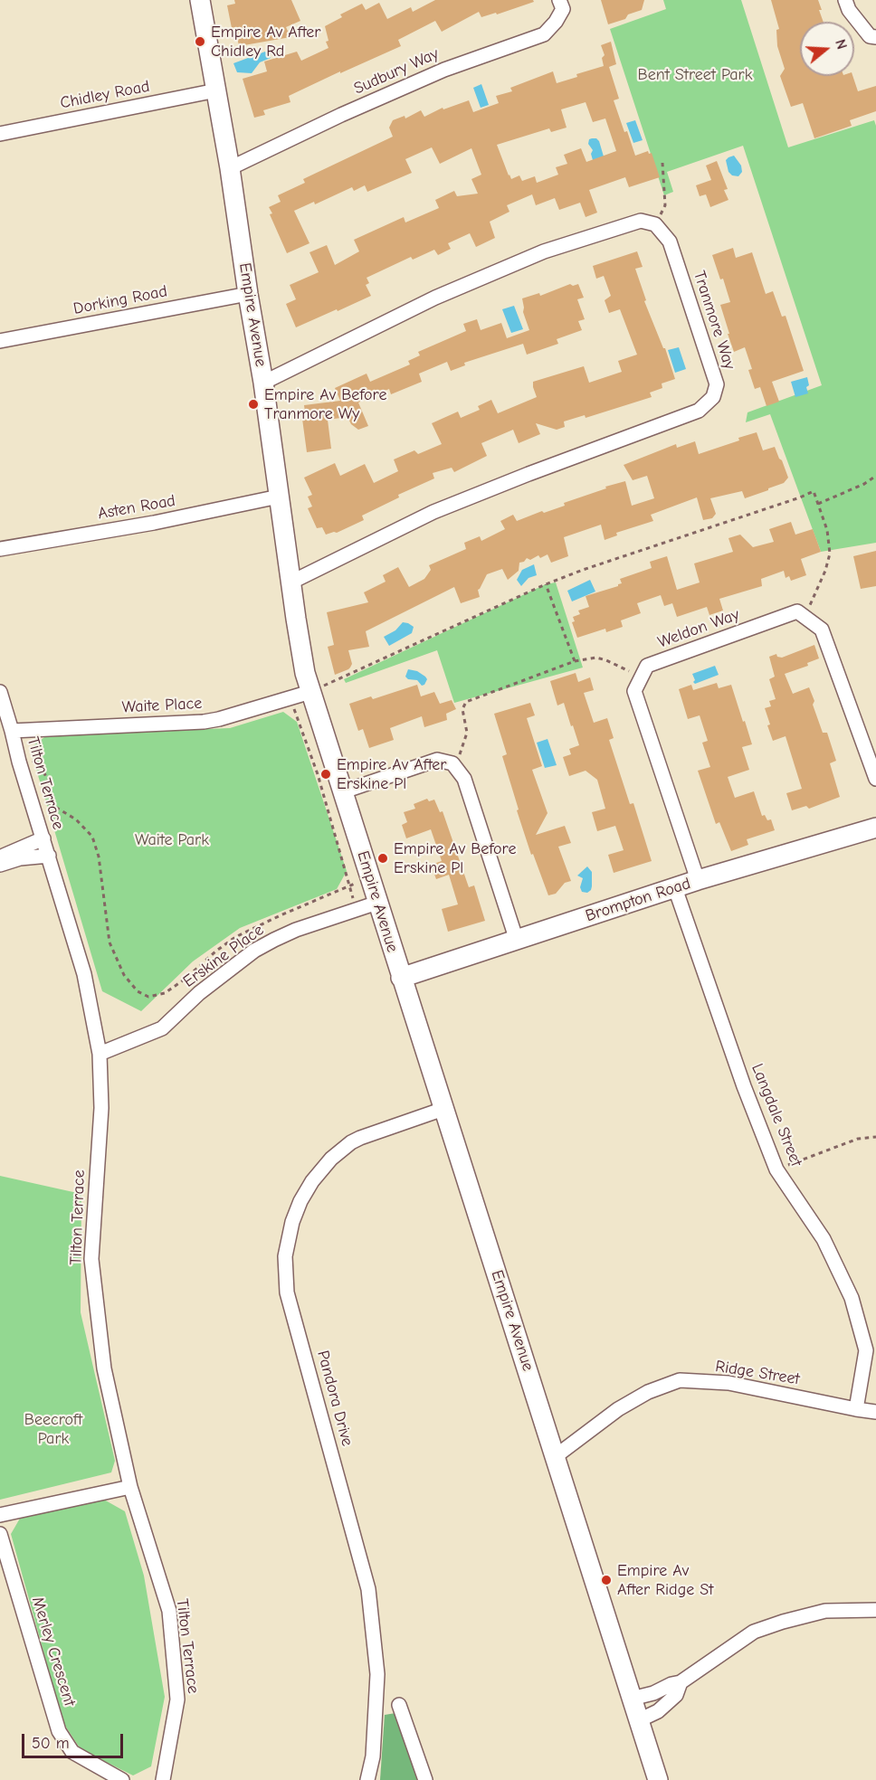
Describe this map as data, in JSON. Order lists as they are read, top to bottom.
{
  "streets": {
    "street": [
      "Sudbury Way",
      "Chidley Road",
      "Dorking Road",
      "Empire Avenue",
      "Tranmore Way",
      "Asten Road",
      "Weldon Way",
      "Waite Place",
      "Tilton Terrace",
      "Brompton Road",
      "Erskine Place",
      "Langdale Street",
      "Ridge Street",
      "Pandora Drive",
      "Merley Crescent"
    ]
  },
  "crossings": [
    ["Sudbury Way", "Empire Avenue"],
    ["Chidley Road", "Empire Avenue"],
    ["Dorking Road", "Empire Avenue"],
    ["Empire Avenue", "Tranmore Way"],
    ["Empire Avenue", "Asten Road"],
    ["Empire Avenue", "Waite Place"],
    ["Empire Avenue", "Brompton Road"],
    ["Empire Avenue", "Erskine Place"],
    ["Empire Avenue", "Ridge Street"],
    ["Empire Avenue", "Pandora Drive"],
    ["Weldon Way", "Brompton Road"],
    ["Waite Place", "Tilton Terrace"],
    ["Tilton Terrace", "Erskine Place"],
    ["Brompton Road", "Langdale Street"],
    ["Langdale Street", "Ridge Street"]
  ],
  "parks": ["Bent Street Park", "Waite Park", "Beecroft Park"],
  "places": [
    "Empire Av After Chidley Rd",
    "Empire Av Before Tranmore Wy",
    "Empire Av After Erskine Pl",
    "Empire Av Before Erskine Pl",
    "Empire Av After Ridge St"
  ],
  "scale_bar": "50 m",
  "north": "right"
}
